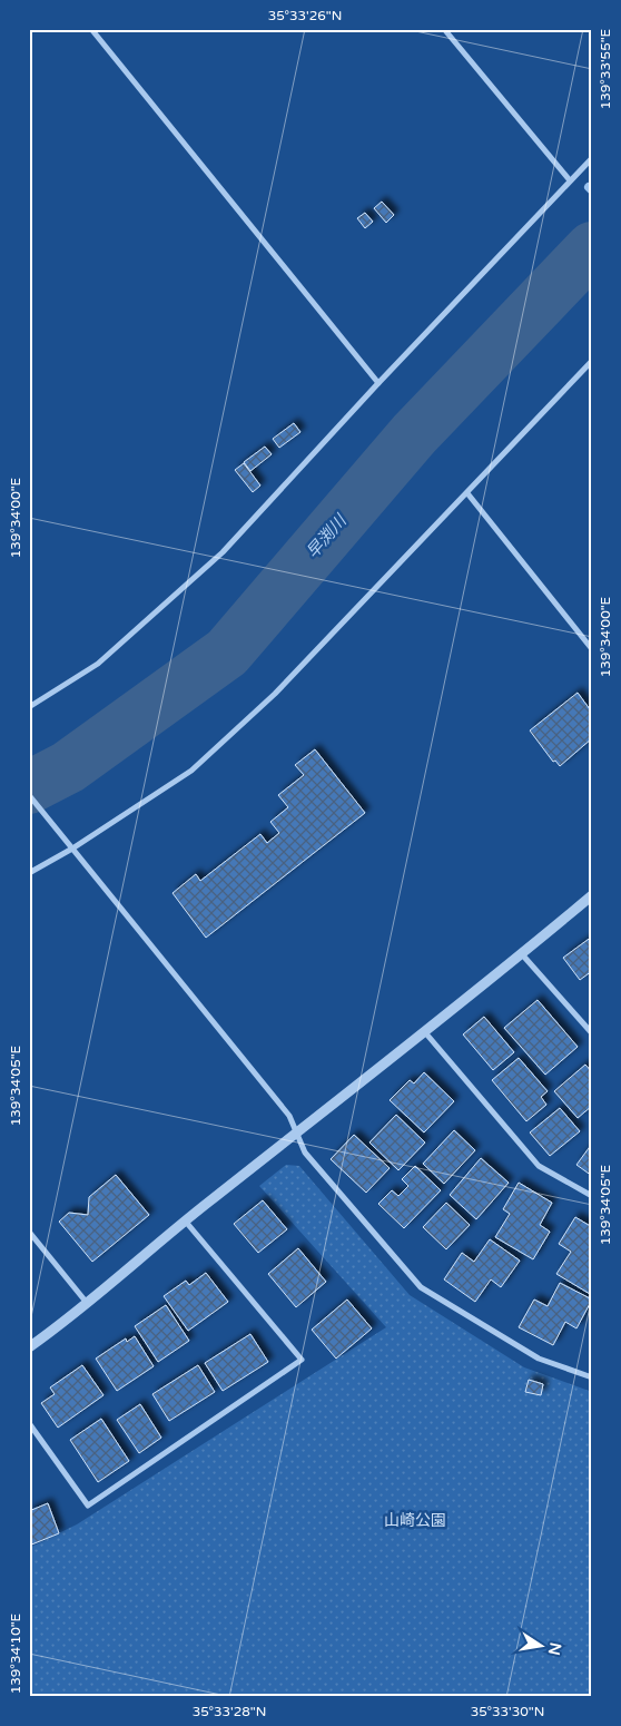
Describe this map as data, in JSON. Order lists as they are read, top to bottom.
{
  "water": ["早渕川"],
  "parks": ["山崎公園"],
  "north": "right",
  "coordinates": [
    "35°33'26\"N",
    "139°33'55\"E",
    "139°34'00\"E",
    "139°34'05\"E",
    "139°34'10\"E",
    "35°33'28\"N",
    "35°33'30\"N"
  ]
}
